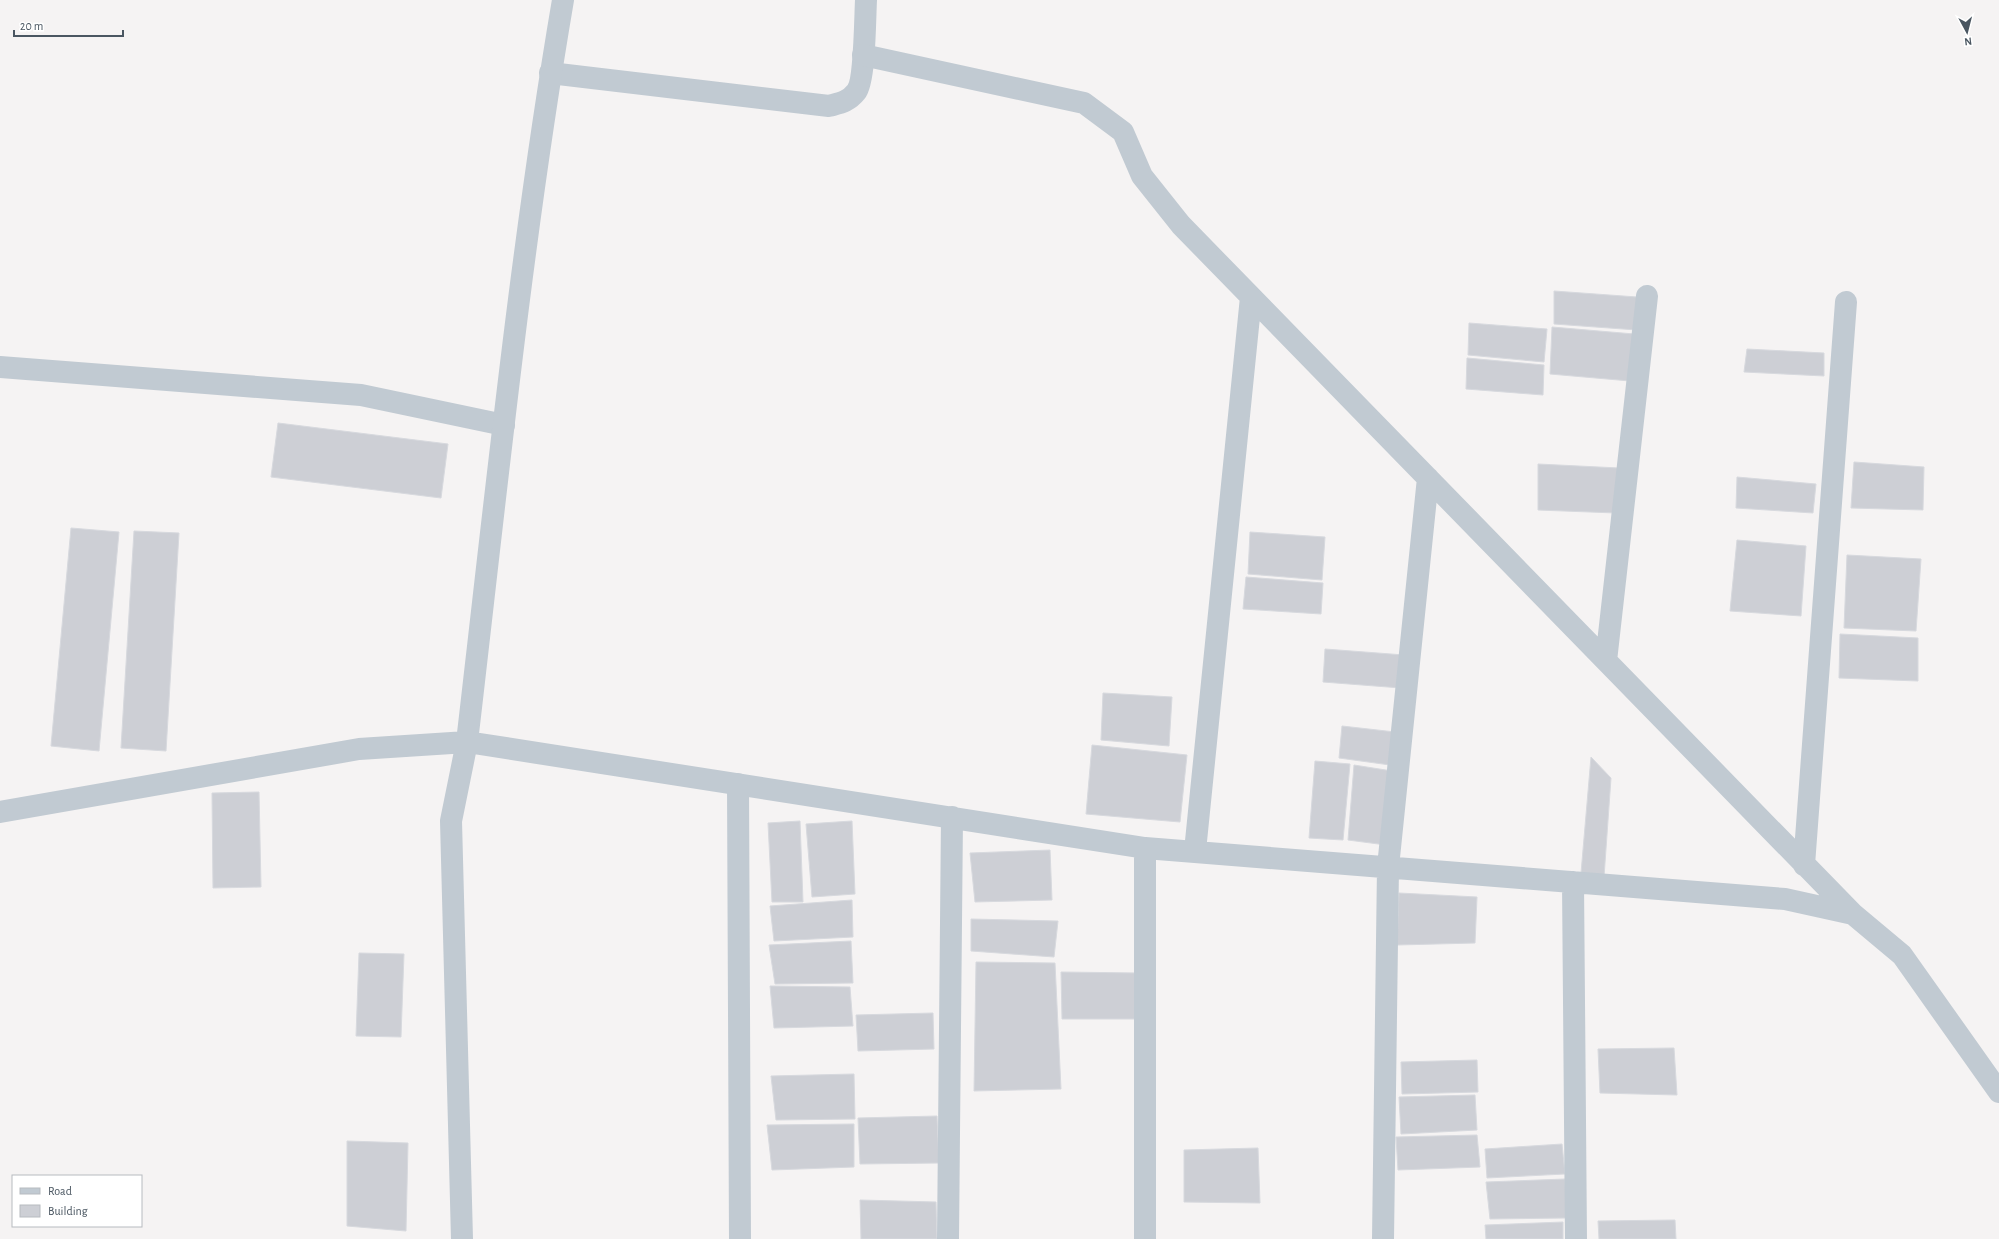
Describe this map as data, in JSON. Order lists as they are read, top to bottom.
{
  "legend": ["Road", "Building"],
  "scale_bar": "20 m",
  "north": "bottom"
}
